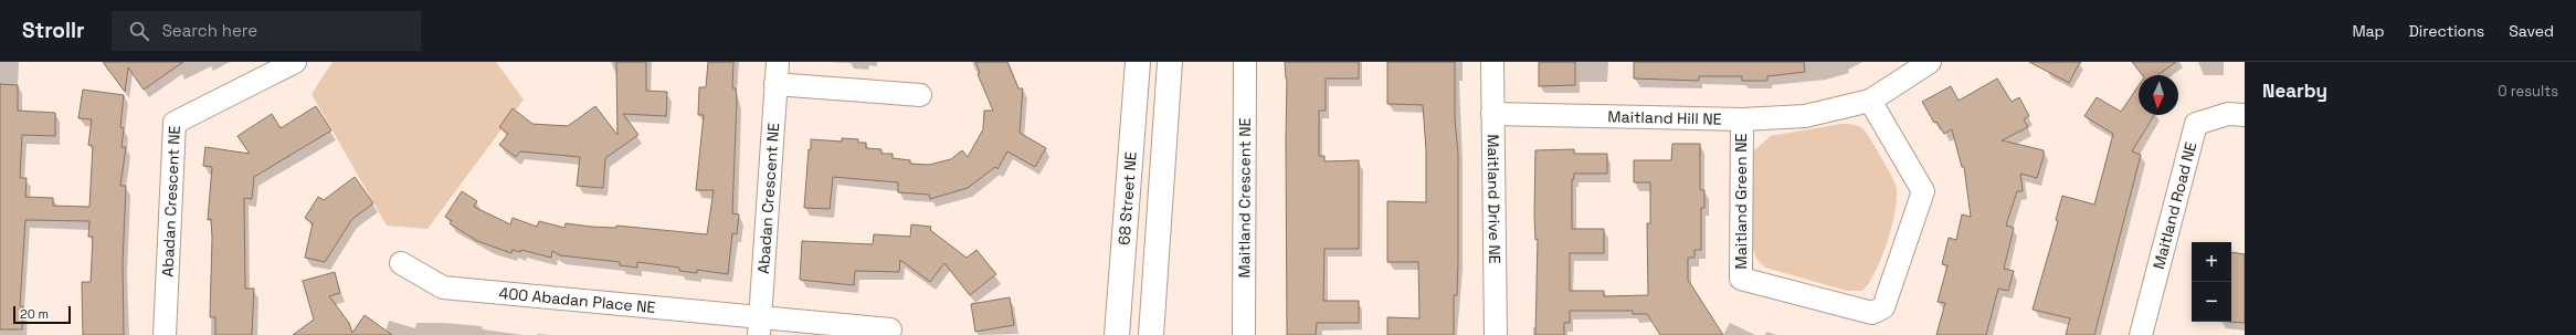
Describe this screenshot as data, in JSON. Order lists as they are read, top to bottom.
{
  "streets": {
    "main road": ["68 Street NE"],
    "street": [
      "Maitland Hill NE",
      "Abadan Crescent NE",
      "Maitland Crescent NE",
      "Maitland Drive NE",
      "Maitland Green NE",
      "Maitland Road NE",
      "400 Abadan Place NE"
    ]
  },
  "crossings": [
    ["Maitland Hill NE", "Maitland Drive NE"],
    ["Maitland Hill NE", "Maitland Green NE"],
    ["Abadan Crescent NE", "400 Abadan Place NE"]
  ],
  "scale_bar": "20 m",
  "north": "bottom",
  "page": {
    "header": "Strollr",
    "search": "Search here",
    "nav": ["Map", "Directions", "Saved"],
    "heading": ["Nearby", "0 results"],
    "map_buttons": ["+", "−"],
    "scale": "20 m"
  }
}
